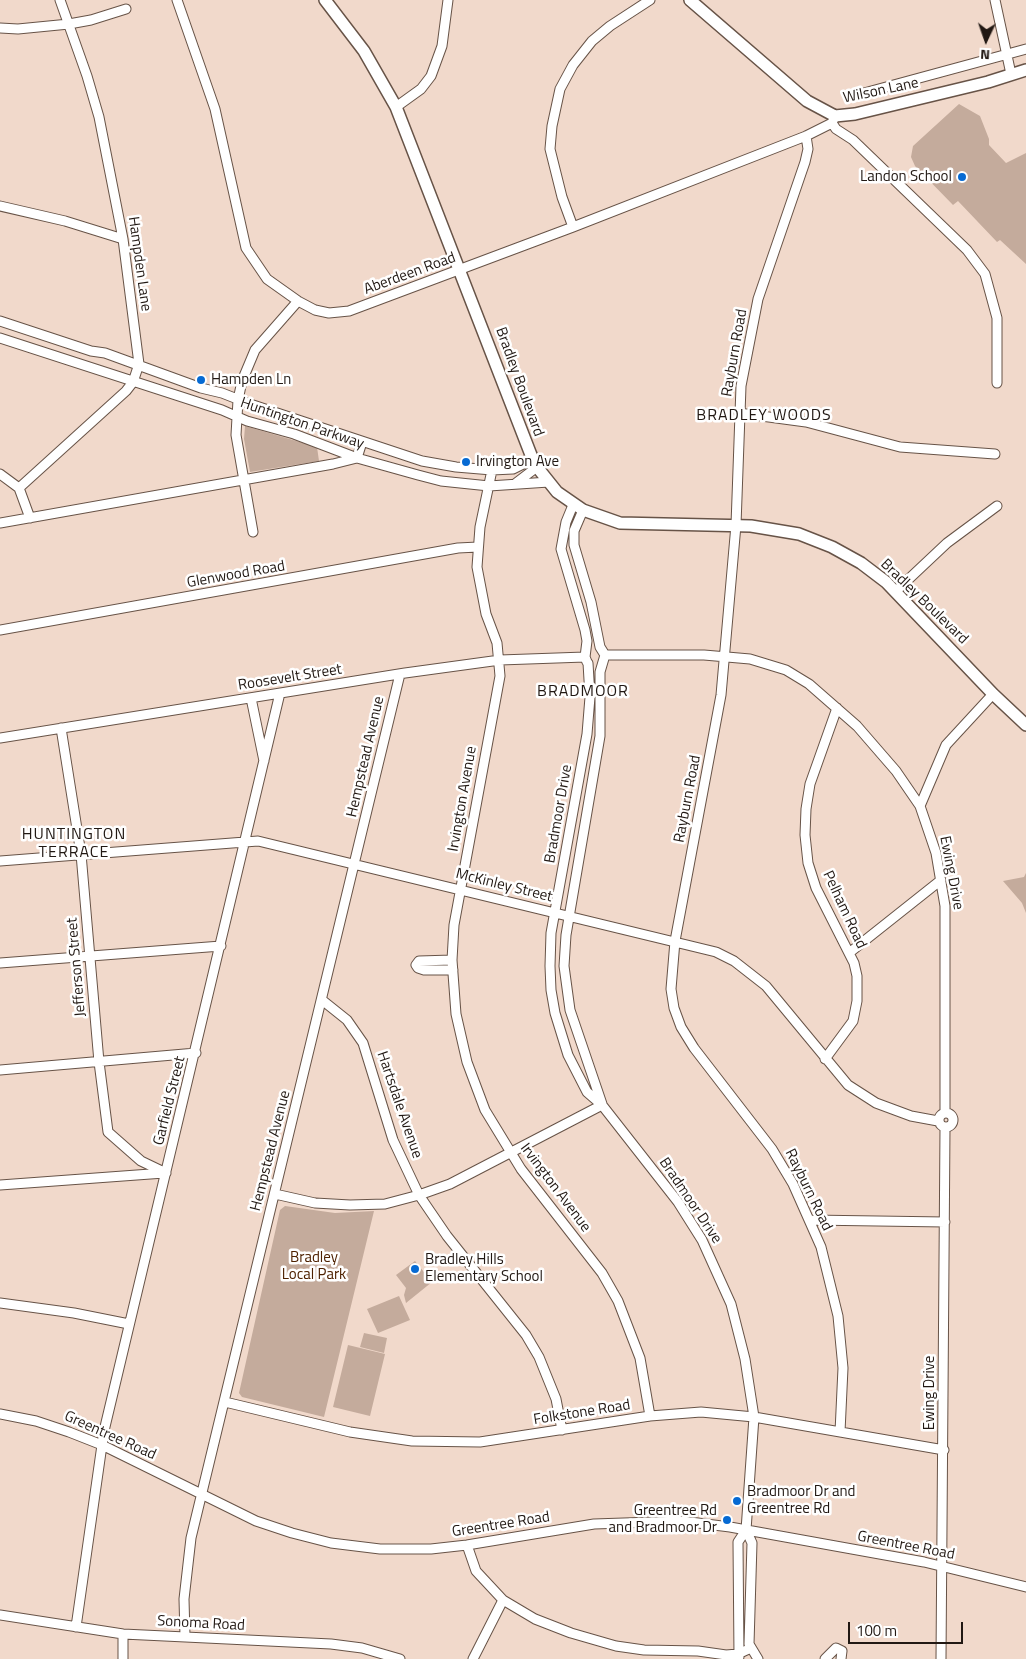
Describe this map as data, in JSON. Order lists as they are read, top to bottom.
{
  "streets": {
    "main road": ["Wilson Lane", "Bradley Boulevard"],
    "street": [
      "Hampden Lane",
      "Aberdeen Road",
      "Rayburn Road",
      "Huntington Parkway",
      "Glenwood Road",
      "Roosevelt Street",
      "Hempstead Avenue",
      "Irvington Avenue",
      "Bradmoor Drive",
      "Ewing Drive",
      "McKinley Street",
      "Pelham Road",
      "Jefferson Street",
      "Garfield Street",
      "Hartsdale Avenue",
      "Folkstone Road",
      "Greentree Road",
      "Sonoma Road"
    ]
  },
  "crossings": [
    ["Wilson Lane", "Aberdeen Road"],
    ["Hampden Lane", "Huntington Parkway"],
    ["Aberdeen Road", "Rayburn Road"],
    ["Aberdeen Road", "Bradley Boulevard"],
    ["Rayburn Road", "Bradley Boulevard"],
    ["Rayburn Road", "McKinley Street"],
    ["Rayburn Road", "Folkstone Road"],
    ["Bradley Boulevard", "Huntington Parkway"],
    ["Bradley Boulevard", "Bradmoor Drive"],
    ["Huntington Parkway", "Irvington Avenue"],
    ["Glenwood Road", "Irvington Avenue"],
    ["Roosevelt Street", "Hempstead Avenue"],
    ["Roosevelt Street", "Irvington Avenue"],
    ["Roosevelt Street", "Bradmoor Drive"],
    ["Roosevelt Street", "Jefferson Street"],
    ["Roosevelt Street", "Garfield Street"],
    ["Hempstead Avenue", "McKinley Street"],
    ["Hempstead Avenue", "Hartsdale Avenue"],
    ["Hempstead Avenue", "Folkstone Road"],
    ["Hempstead Avenue", "Greentree Road"],
    ["Hempstead Avenue", "Sonoma Road"],
    ["Irvington Avenue", "McKinley Street"],
    ["Irvington Avenue", "Folkstone Road"],
    ["Bradmoor Drive", "McKinley Street"],
    ["Bradmoor Drive", "Folkstone Road"],
    ["Bradmoor Drive", "Greentree Road"],
    ["Ewing Drive", "McKinley Street"],
    ["Ewing Drive", "Folkstone Road"],
    ["Ewing Drive", "Greentree Road"],
    ["McKinley Street", "Pelham Road"],
    ["McKinley Street", "Jefferson Street"],
    ["McKinley Street", "Garfield Street"],
    ["Jefferson Street", "Garfield Street"],
    ["Garfield Street", "Greentree Road"],
    ["Garfield Street", "Sonoma Road"],
    ["Hartsdale Avenue", "Folkstone Road"]
  ],
  "districts": ["BRADLEY WOODS", "BRADMOOR", "HUNTINGTON TERRACE"],
  "parks": ["Bradley Local Park"],
  "places": [
    "Landon School",
    "Hampden Ln",
    "Irvington Ave",
    "Bradley Hills Elementary School",
    "Bradmoor Dr and Greentree Rd",
    "Greentree Rd and Bradmoor Dr"
  ],
  "scale_bar": "100 m",
  "north": "bottom"
}
